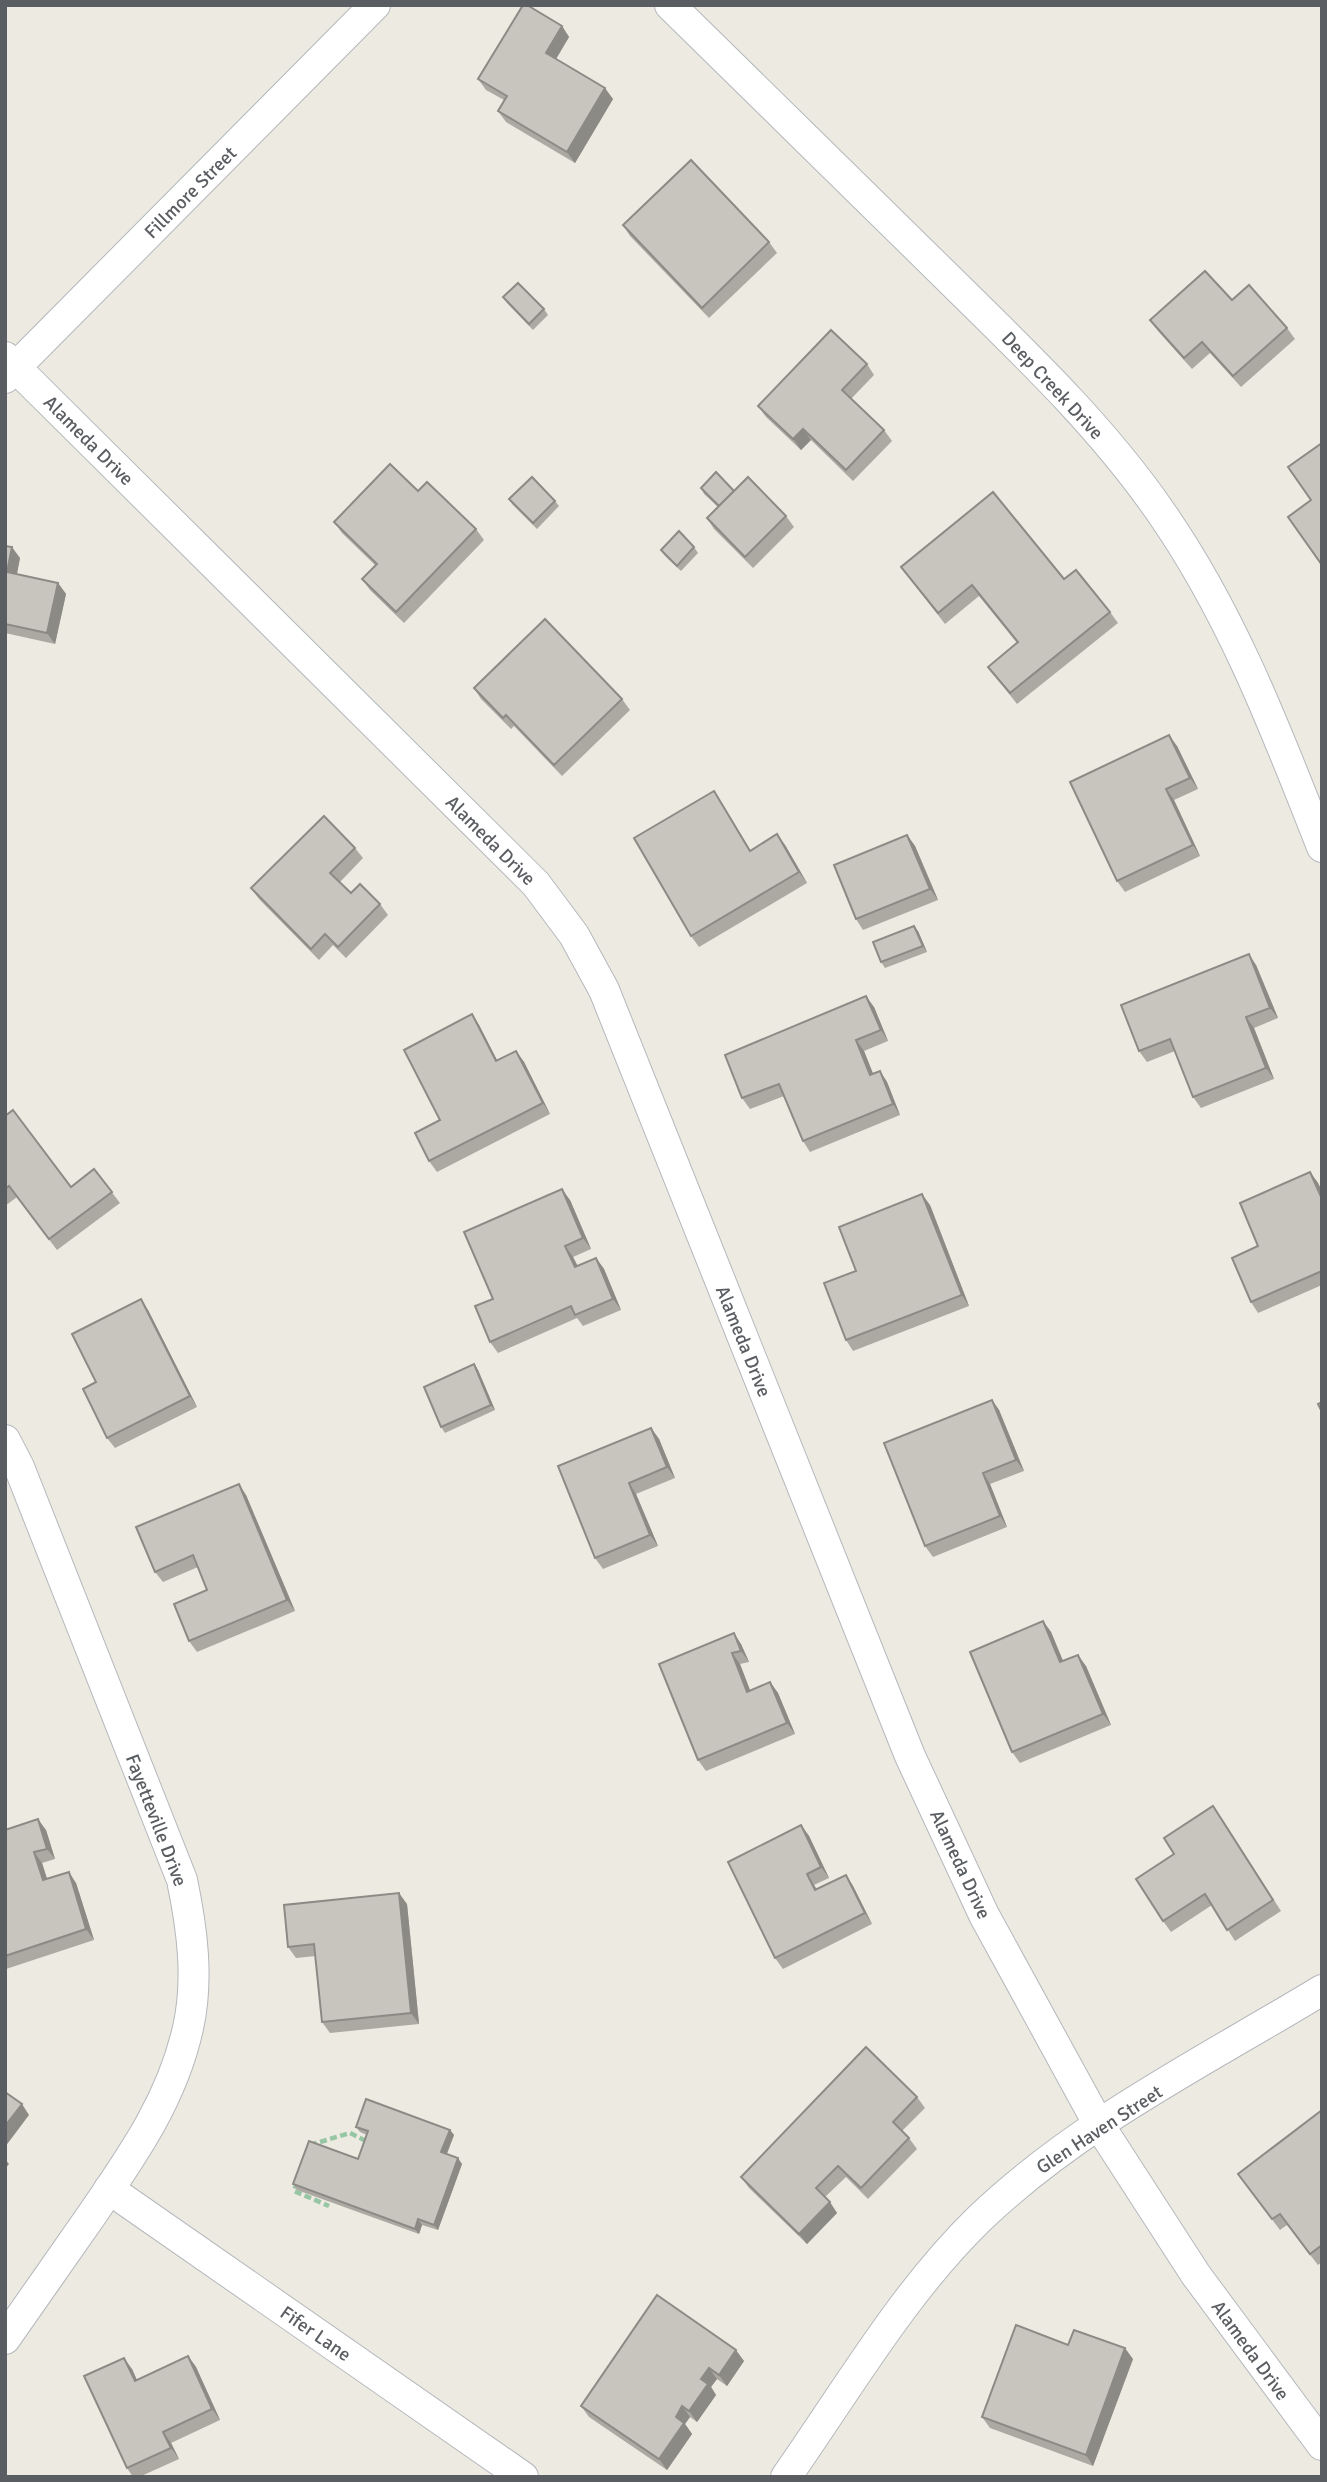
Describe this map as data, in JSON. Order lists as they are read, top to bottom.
{
  "streets": {
    "street": [
      "Fillmore Street",
      "Deep Creek Drive",
      "Alameda Drive",
      "Fayetteville Drive",
      "Glen Haven Street",
      "Fifer Lane"
    ]
  },
  "crossings": [
    ["Fillmore Street", "Alameda Drive"],
    ["Alameda Drive", "Glen Haven Street"],
    ["Fayetteville Drive", "Fifer Lane"]
  ]
}
